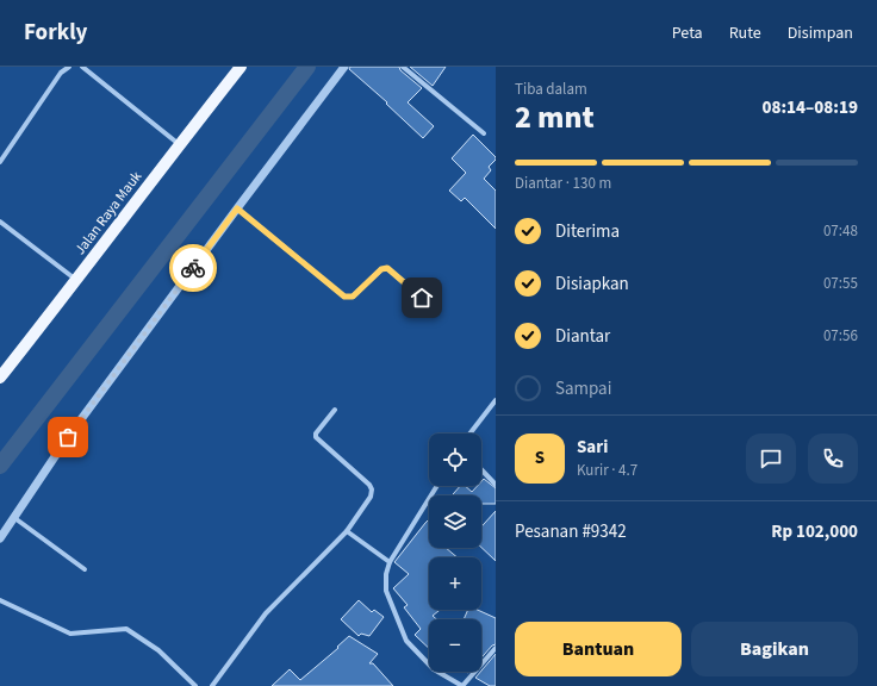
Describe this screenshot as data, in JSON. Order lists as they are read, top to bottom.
{
  "streets": {
    "main road": ["Jalan Raya Mauk"]
  },
  "page": {
    "header": "Forkly",
    "nav": ["Peta", "Rute", "Disimpan"],
    "heading": ["2 mnt", "Tiba dalam", "08:14–08:19"],
    "panel": [
      "Sari",
      "Kurir · 4.7",
      "Pesanan #9342",
      "Rp 102,000"
    ],
    "bar": "Diantar · 130 m",
    "list": [
      ["Diterima", "07:48"],
      ["Disiapkan", "07:55"],
      ["Diantar", "07:56"],
      "Sampai"
    ],
    "map_buttons": ["+", "−"],
    "round": "S",
    "buttons": ["Bantuan", "Bagikan"]
  }
}
